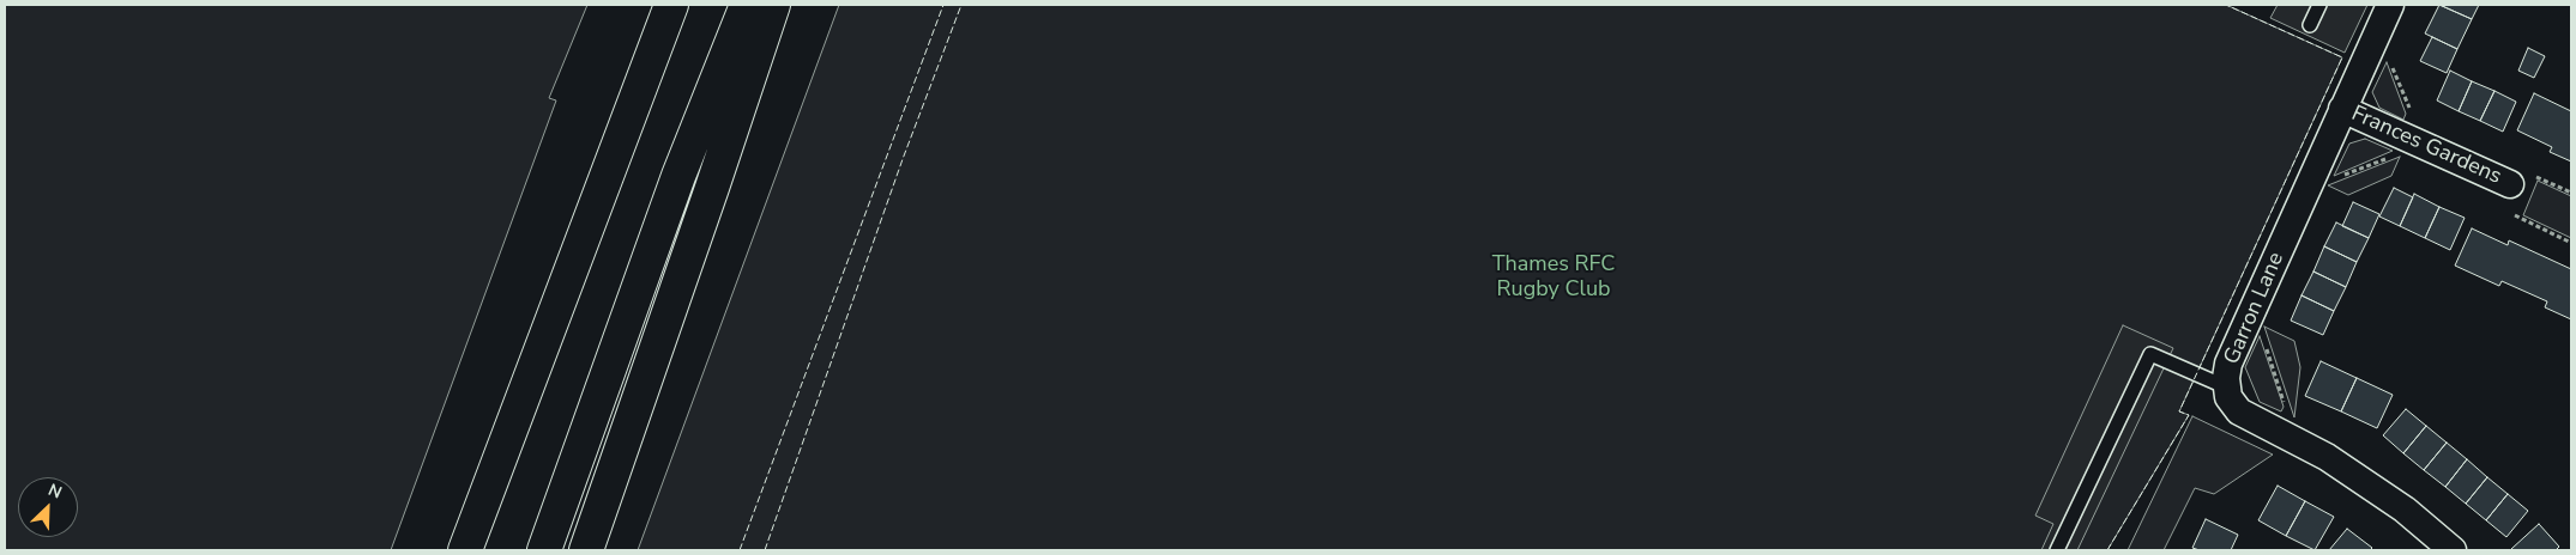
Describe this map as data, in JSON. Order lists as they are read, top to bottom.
{
  "streets": {
    "street": ["Frances Gardens", "Garron Lane"]
  },
  "crossings": [
    ["Frances Gardens", "Garron Lane"]
  ],
  "parks": ["Thames RFC Rugby Club"],
  "north": "top right"
}
